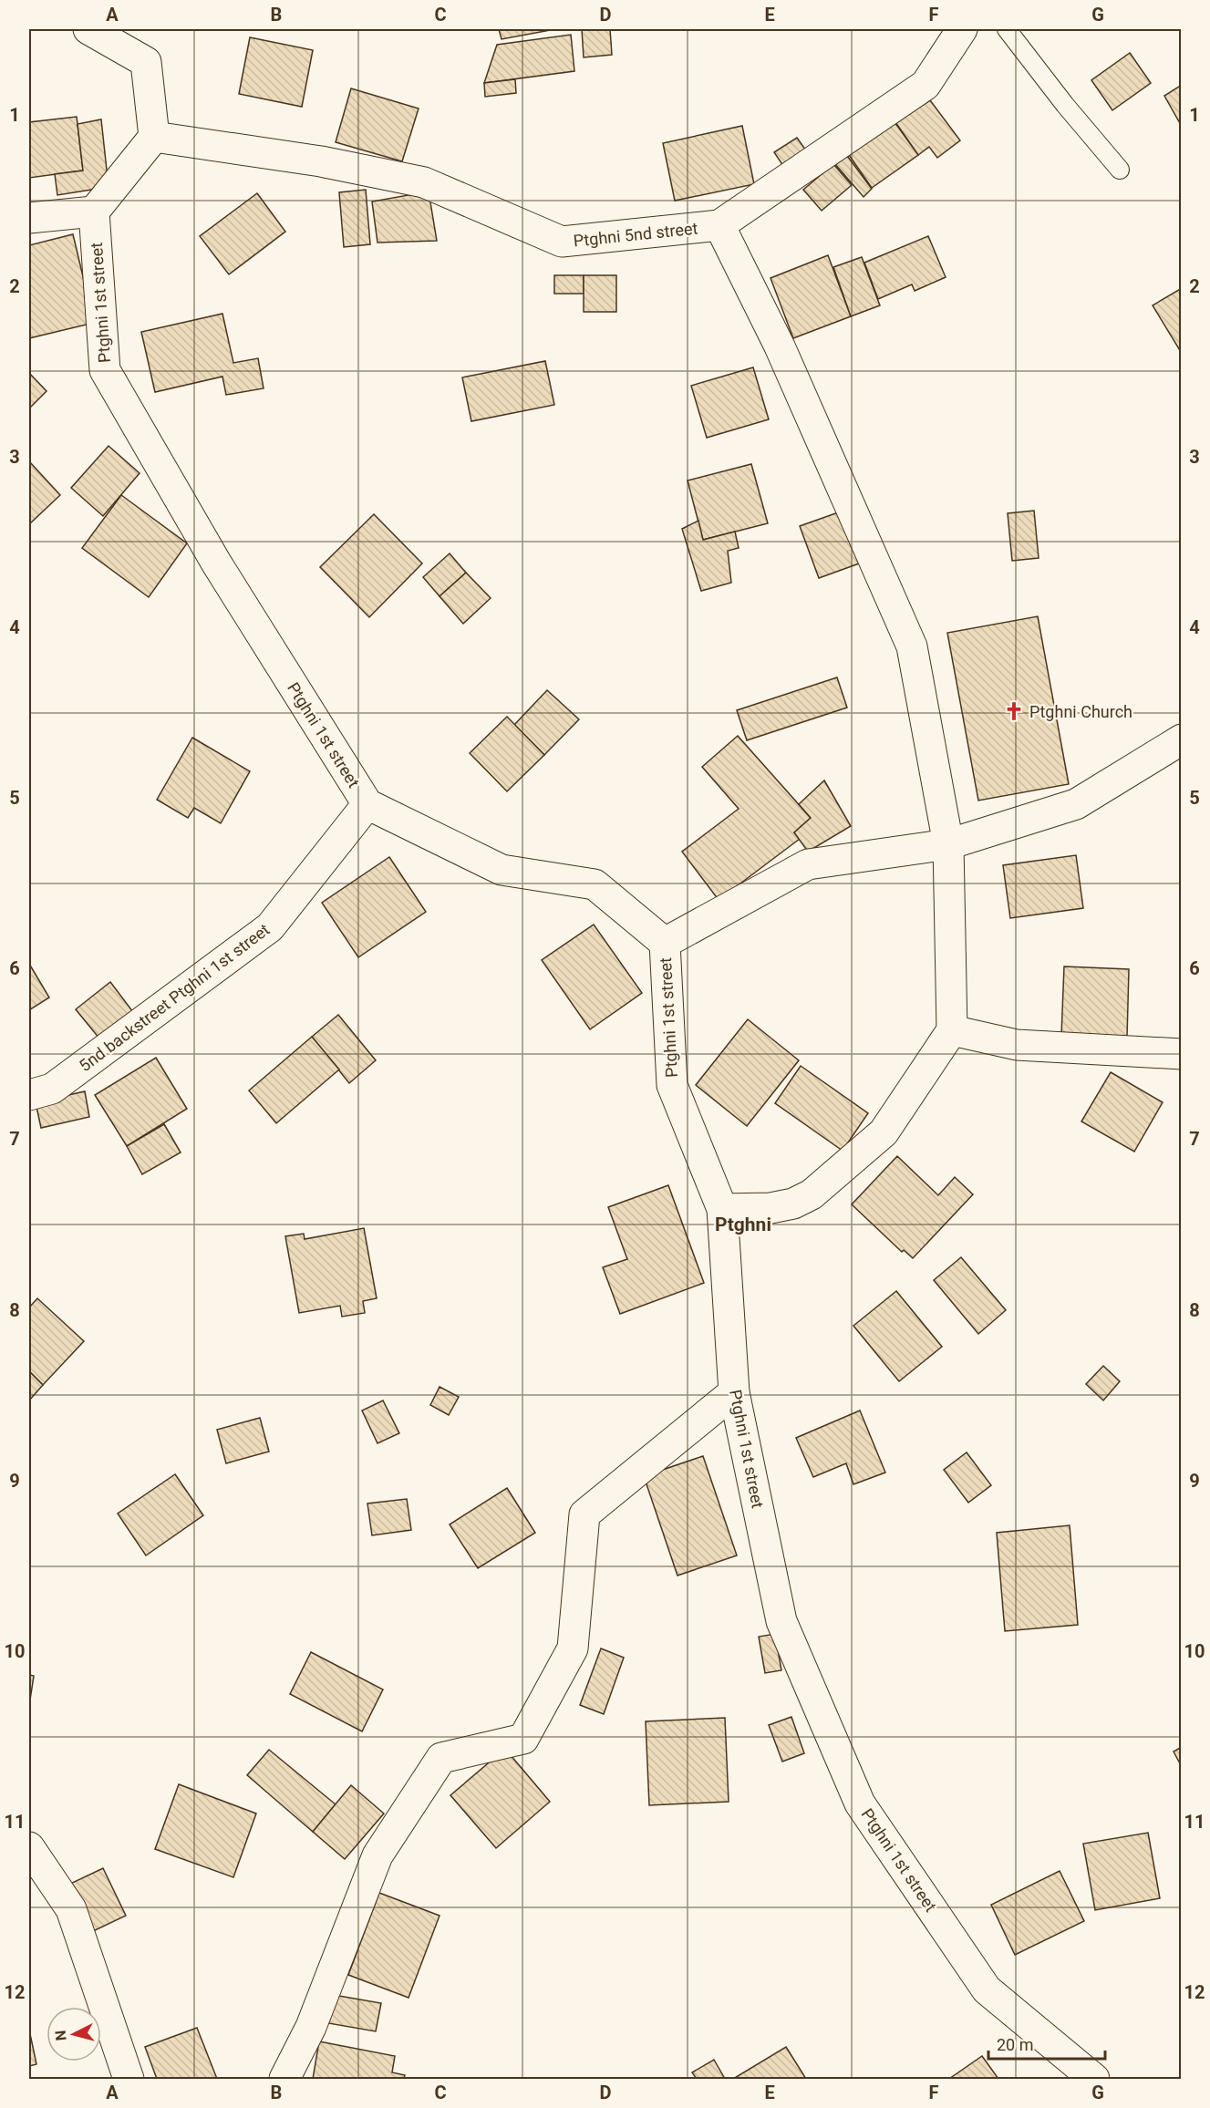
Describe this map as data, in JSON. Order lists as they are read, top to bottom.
{
  "streets": {
    "street": ["Ptghni 5nd street", "Ptghni 1st street", "5nd backstreet Ptghni 1st street"]
  },
  "crossings": [
    ["Ptghni 1st street", "5nd backstreet Ptghni 1st street"]
  ],
  "districts": ["Ptghni"],
  "places": {
    "church": ["Ptghni Church"]
  },
  "scale_bar": "20 m",
  "north": "left",
  "grid": {
    "columns": [
      "A",
      "B",
      "C",
      "D",
      "E",
      "F",
      "G"
    ],
    "rows": [
      "1",
      "2",
      "3",
      "4",
      "5",
      "6",
      "7",
      "8",
      "9",
      "10",
      "11",
      "12"
    ]
  }
}
